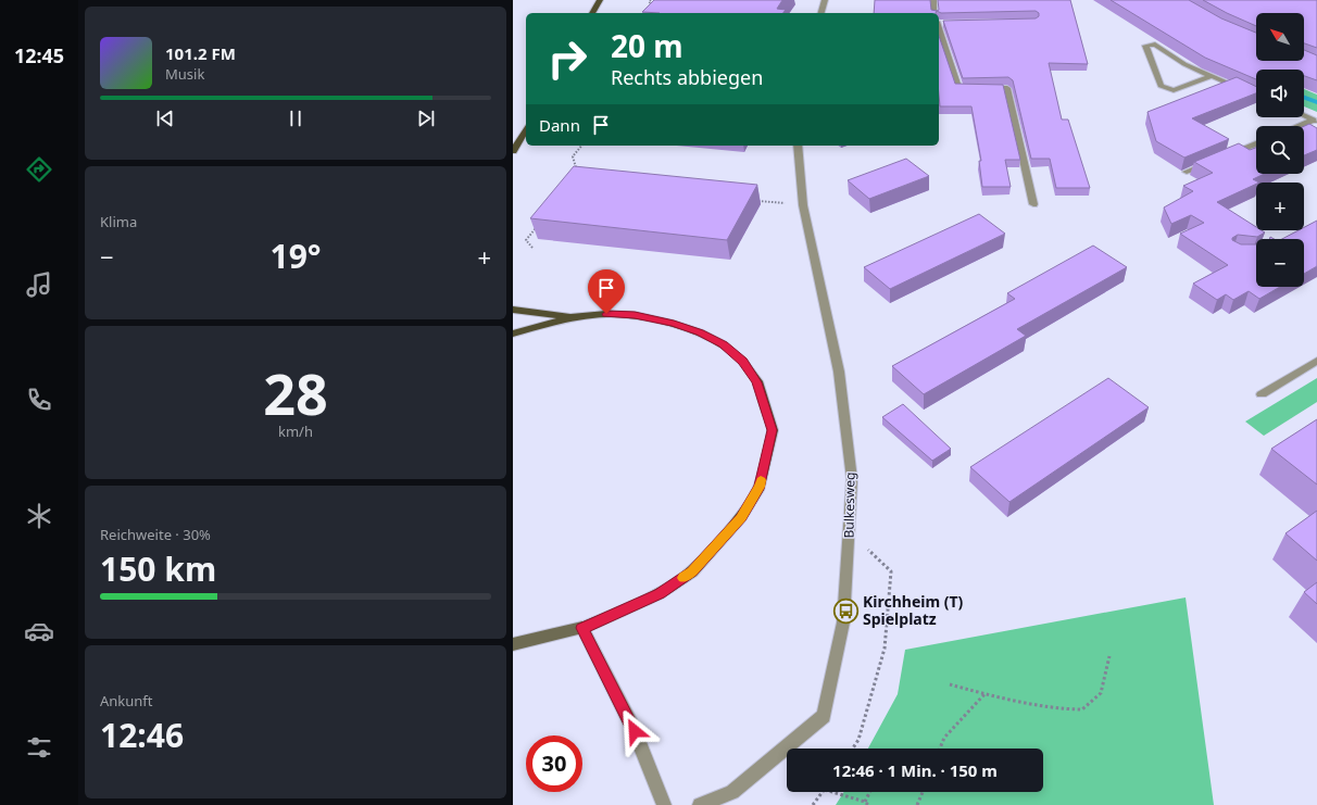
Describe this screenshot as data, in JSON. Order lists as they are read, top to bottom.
{
  "streets": {
    "street": ["Bulkesweg"]
  },
  "places": {
    "bus stop": ["Kirchheim (T) Spielplatz"]
  },
  "north": "top left",
  "page": {
    "tabs": "12:45",
    "map_buttons": ["+", "−"],
    "turn": ["20 m", "Rechts abbiegen"],
    "song": ["101.2 FM", "Musik"],
    "then": "Dann",
    "tile": [
      "Klima",
      ["28", "km/h"],
      ["Reichweite · 30%", "150 km"],
      ["Ankunft", "12:46"]
    ],
    "heat": ["−", "19°", "+"],
    "limit": "30",
    "trip": "12:46 · 1 Min. · 150 m"
  }
}
